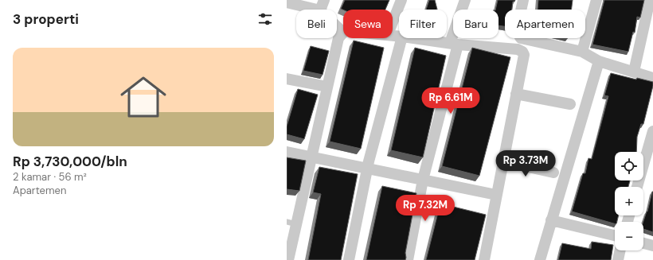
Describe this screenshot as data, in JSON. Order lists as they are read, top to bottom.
{
  "page": {
    "heading": "3 properti",
    "chip": [
      "Beli",
      "Sewa",
      "Filter",
      "Baru",
      "Apartemen"
    ],
    "list": [
      {
        "name": "Rp 3,730,000/bln",
        "note": "2 kamar · 56 m² · Apartemen"
      }
    ],
    "price": ["Rp 6.61M", "Rp 3.73M", "Rp 7.32M"],
    "map_buttons": ["+", "−"]
  }
}
